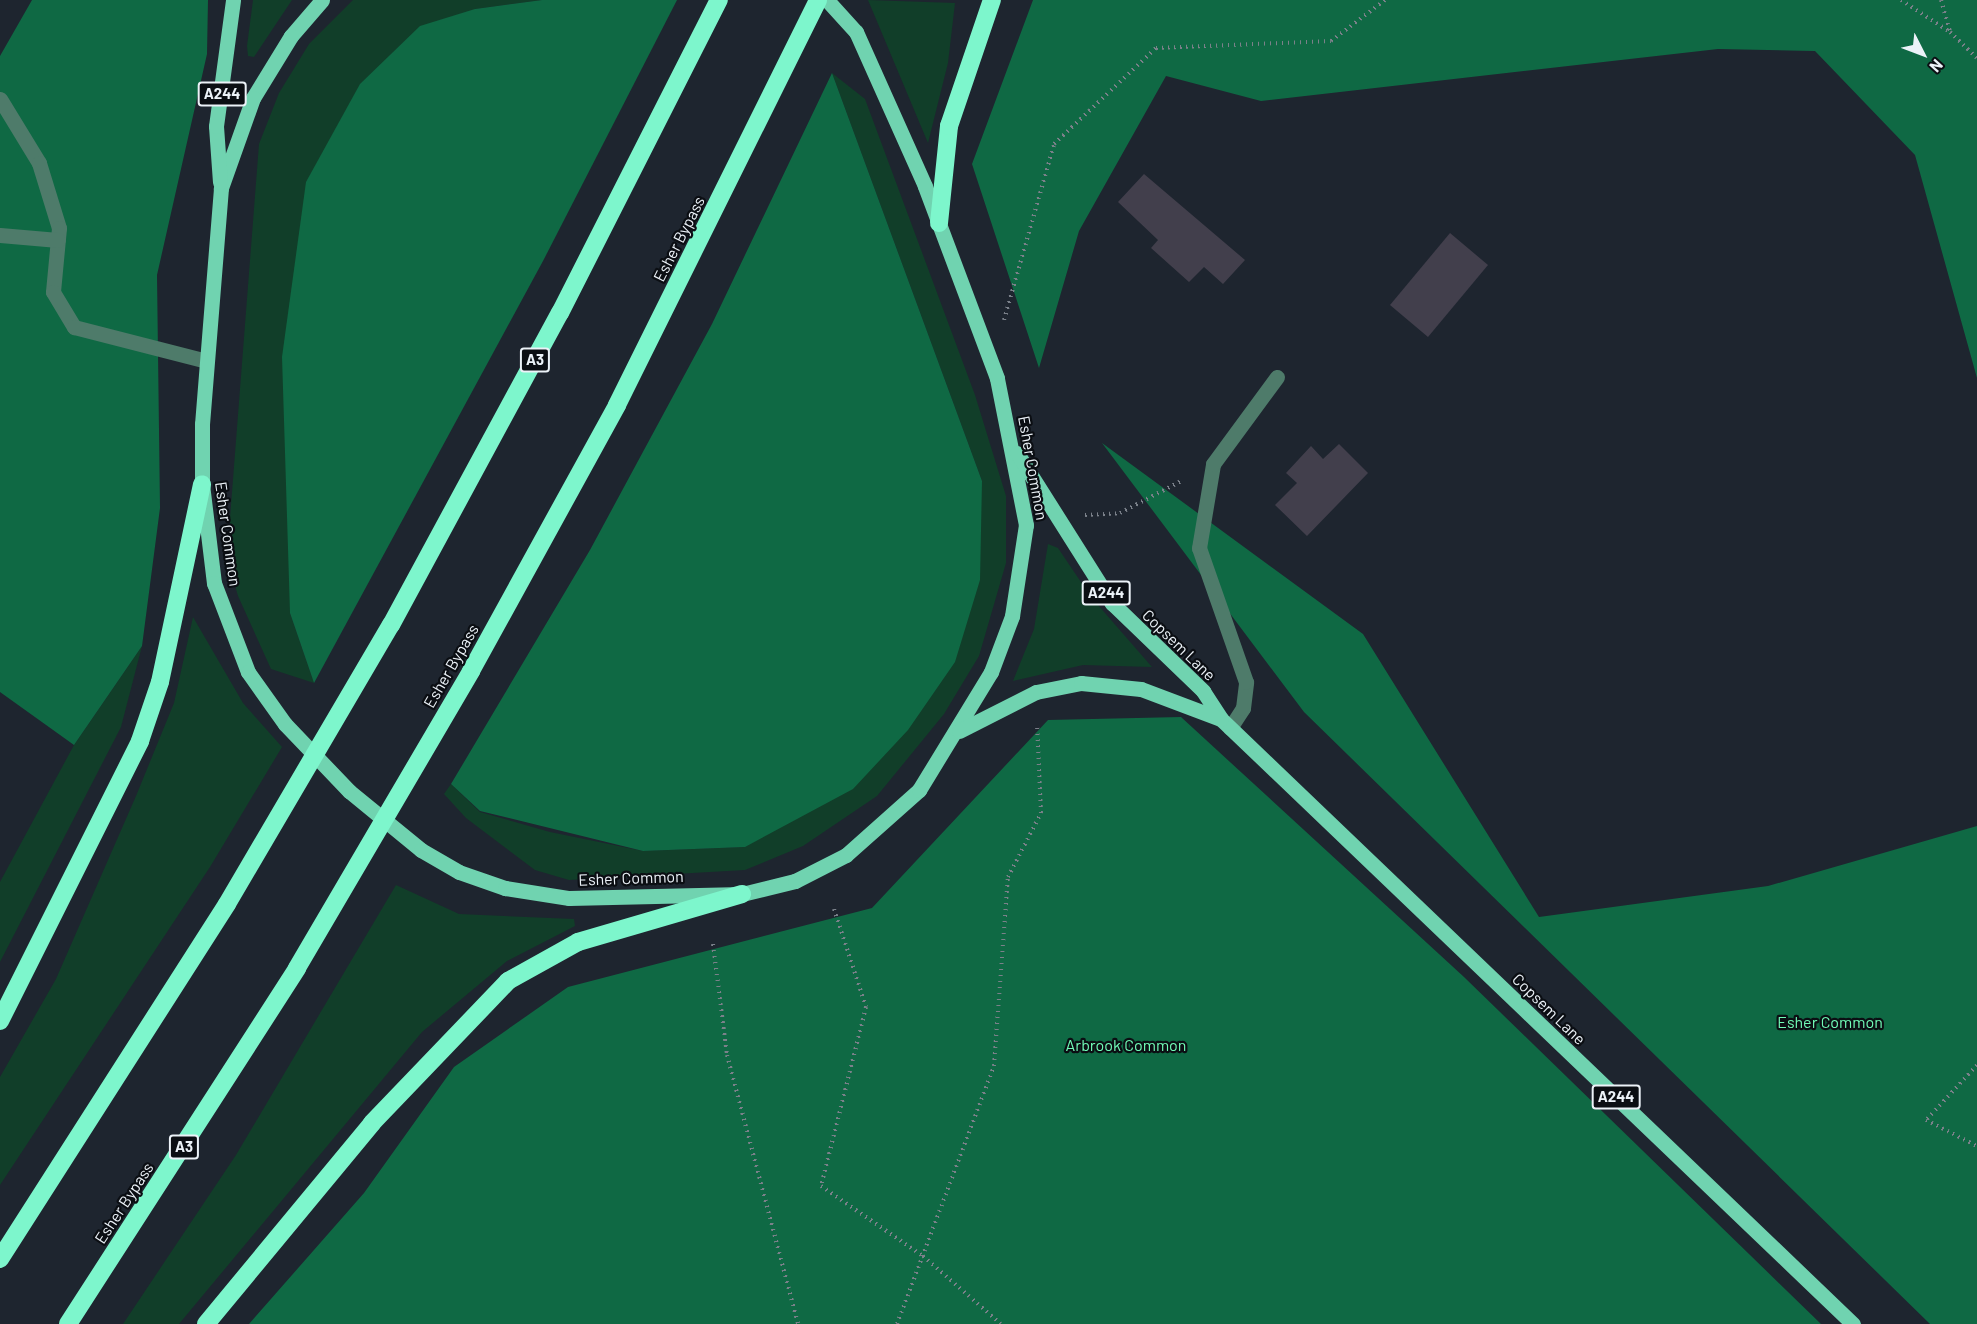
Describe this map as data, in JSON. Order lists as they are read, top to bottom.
{
  "streets": {
    "highway": ["Esher Bypass", "A3"],
    "main road": ["A244", "Esher Common", "Copsem Lane"]
  },
  "crossings": [
    ["A244", "Esher Common"],
    ["Esher Common", "Copsem Lane"]
  ],
  "parks": ["Esher Common", "Arbrook Common"],
  "north": "bottom right"
}
